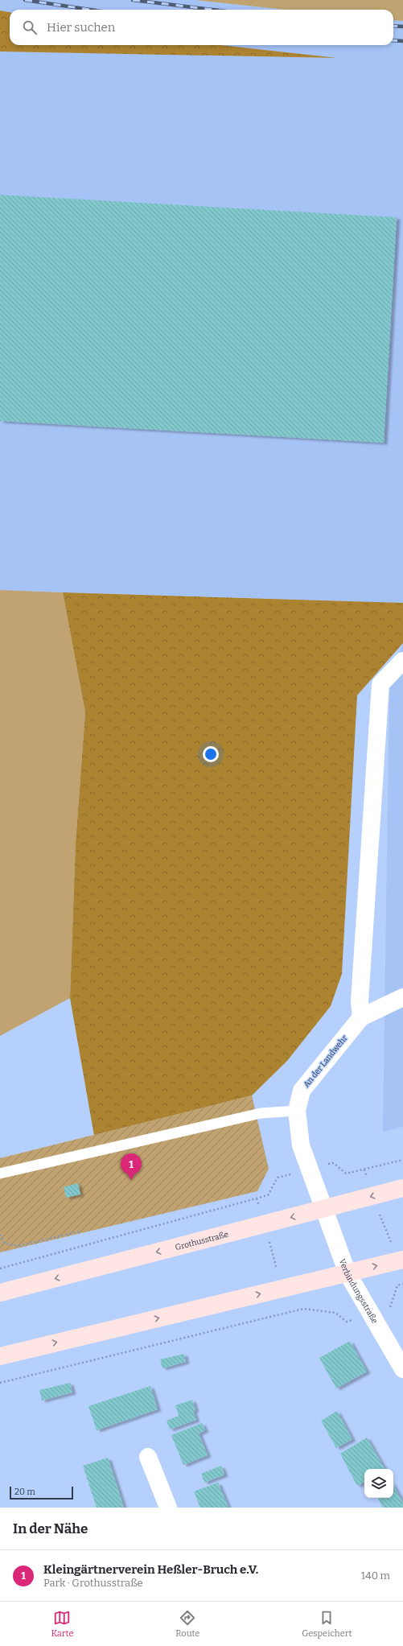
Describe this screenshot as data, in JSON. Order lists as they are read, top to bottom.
{
  "streets": {
    "main road": ["Grothusstraße"],
    "street": ["An der Landwehr", "Verbindungsstraße"]
  },
  "crossings": [
    ["An der Landwehr", "Grothusstraße"],
    ["An der Landwehr", "Verbindungsstraße"],
    ["Grothusstraße", "Verbindungsstraße"]
  ],
  "scale_bar": "20 m",
  "page": {
    "search": "Hier suchen",
    "pins": "1",
    "scale": "20 m",
    "heading": "In der Nähe",
    "list": [
      {
        "mark": "1",
        "name": "Kleingärtnerverein Heßler-Bruch e.V.",
        "note": "Park · Grothusstraße",
        "value": "140 m"
      }
    ],
    "nav": ["Karte", "Route", "Gespeichert"]
  }
}
